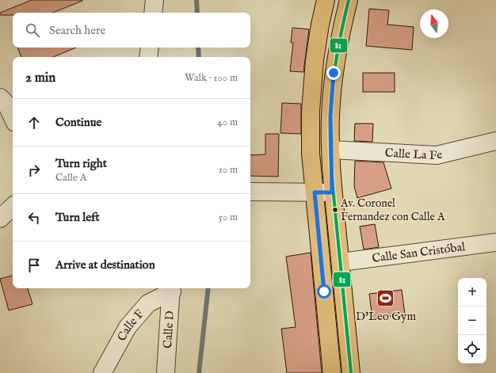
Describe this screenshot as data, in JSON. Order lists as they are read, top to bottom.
{
  "streets": {
    "street": [
      "Calle La Fe",
      "Calle San Cristóbal",
      "Calle F",
      "Calle D"
    ]
  },
  "crossings": [
    ["Calle F", "Calle D"]
  ],
  "places": {
    "other": ["Av. Coronel Fernandez con Calle A"],
    "sports": ["D'Leo Gym"]
  },
  "lines": ["transit line 81"],
  "north": "top",
  "page": {
    "search": "Search here",
    "heading": ["2 min", "Walk · 100 m"],
    "list": [
      ["Continue", "40 m"],
      ["Turn right", "Calle A", "10 m"],
      ["Turn left", "50 m"],
      "Arrive at destination"
    ],
    "map_buttons": ["+", "−"]
  }
}
